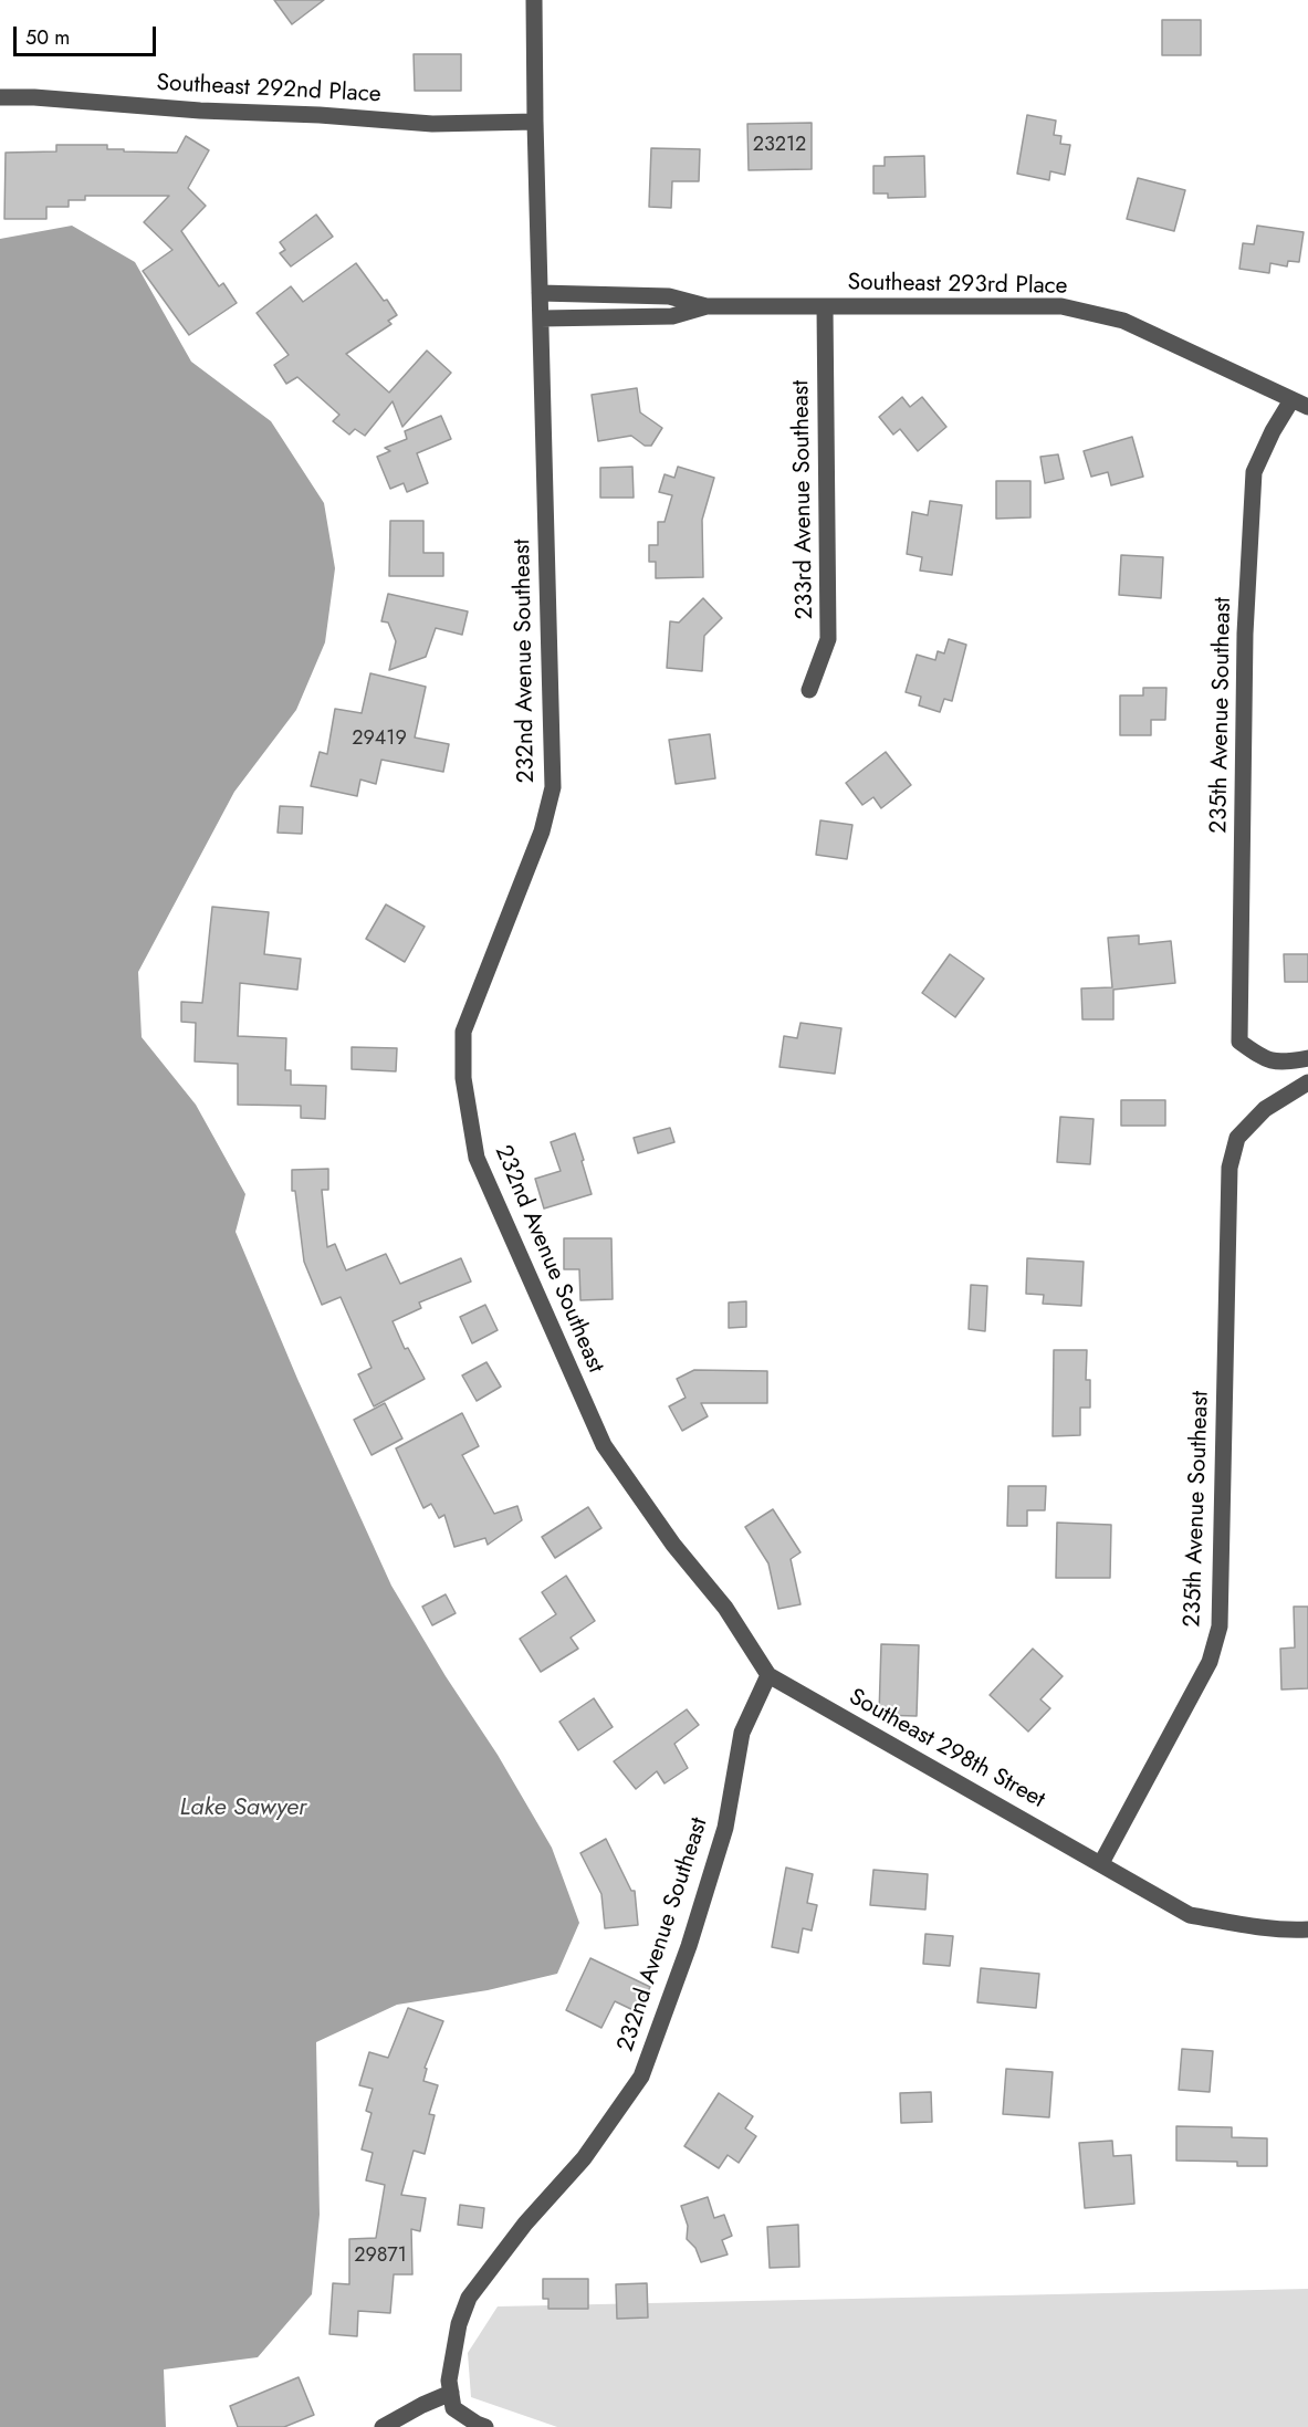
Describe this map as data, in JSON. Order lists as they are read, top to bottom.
{
  "streets": {
    "street": [
      "Southeast 292nd Place",
      "Southeast 293rd Place",
      "233rd Avenue Southeast",
      "232nd Avenue Southeast",
      "235th Avenue Southeast",
      "Southeast 298th Street"
    ]
  },
  "crossings": [
    ["Southeast 292nd Place", "232nd Avenue Southeast"],
    ["Southeast 293rd Place", "233rd Avenue Southeast"],
    ["Southeast 293rd Place", "232nd Avenue Southeast"],
    ["Southeast 293rd Place", "235th Avenue Southeast"],
    ["232nd Avenue Southeast", "Southeast 298th Street"],
    ["235th Avenue Southeast", "Southeast 298th Street"]
  ],
  "water": ["Lake Sawyer"],
  "house_numbers": ["23212", "29419", "29871"],
  "scale_bar": "50 m"
}
